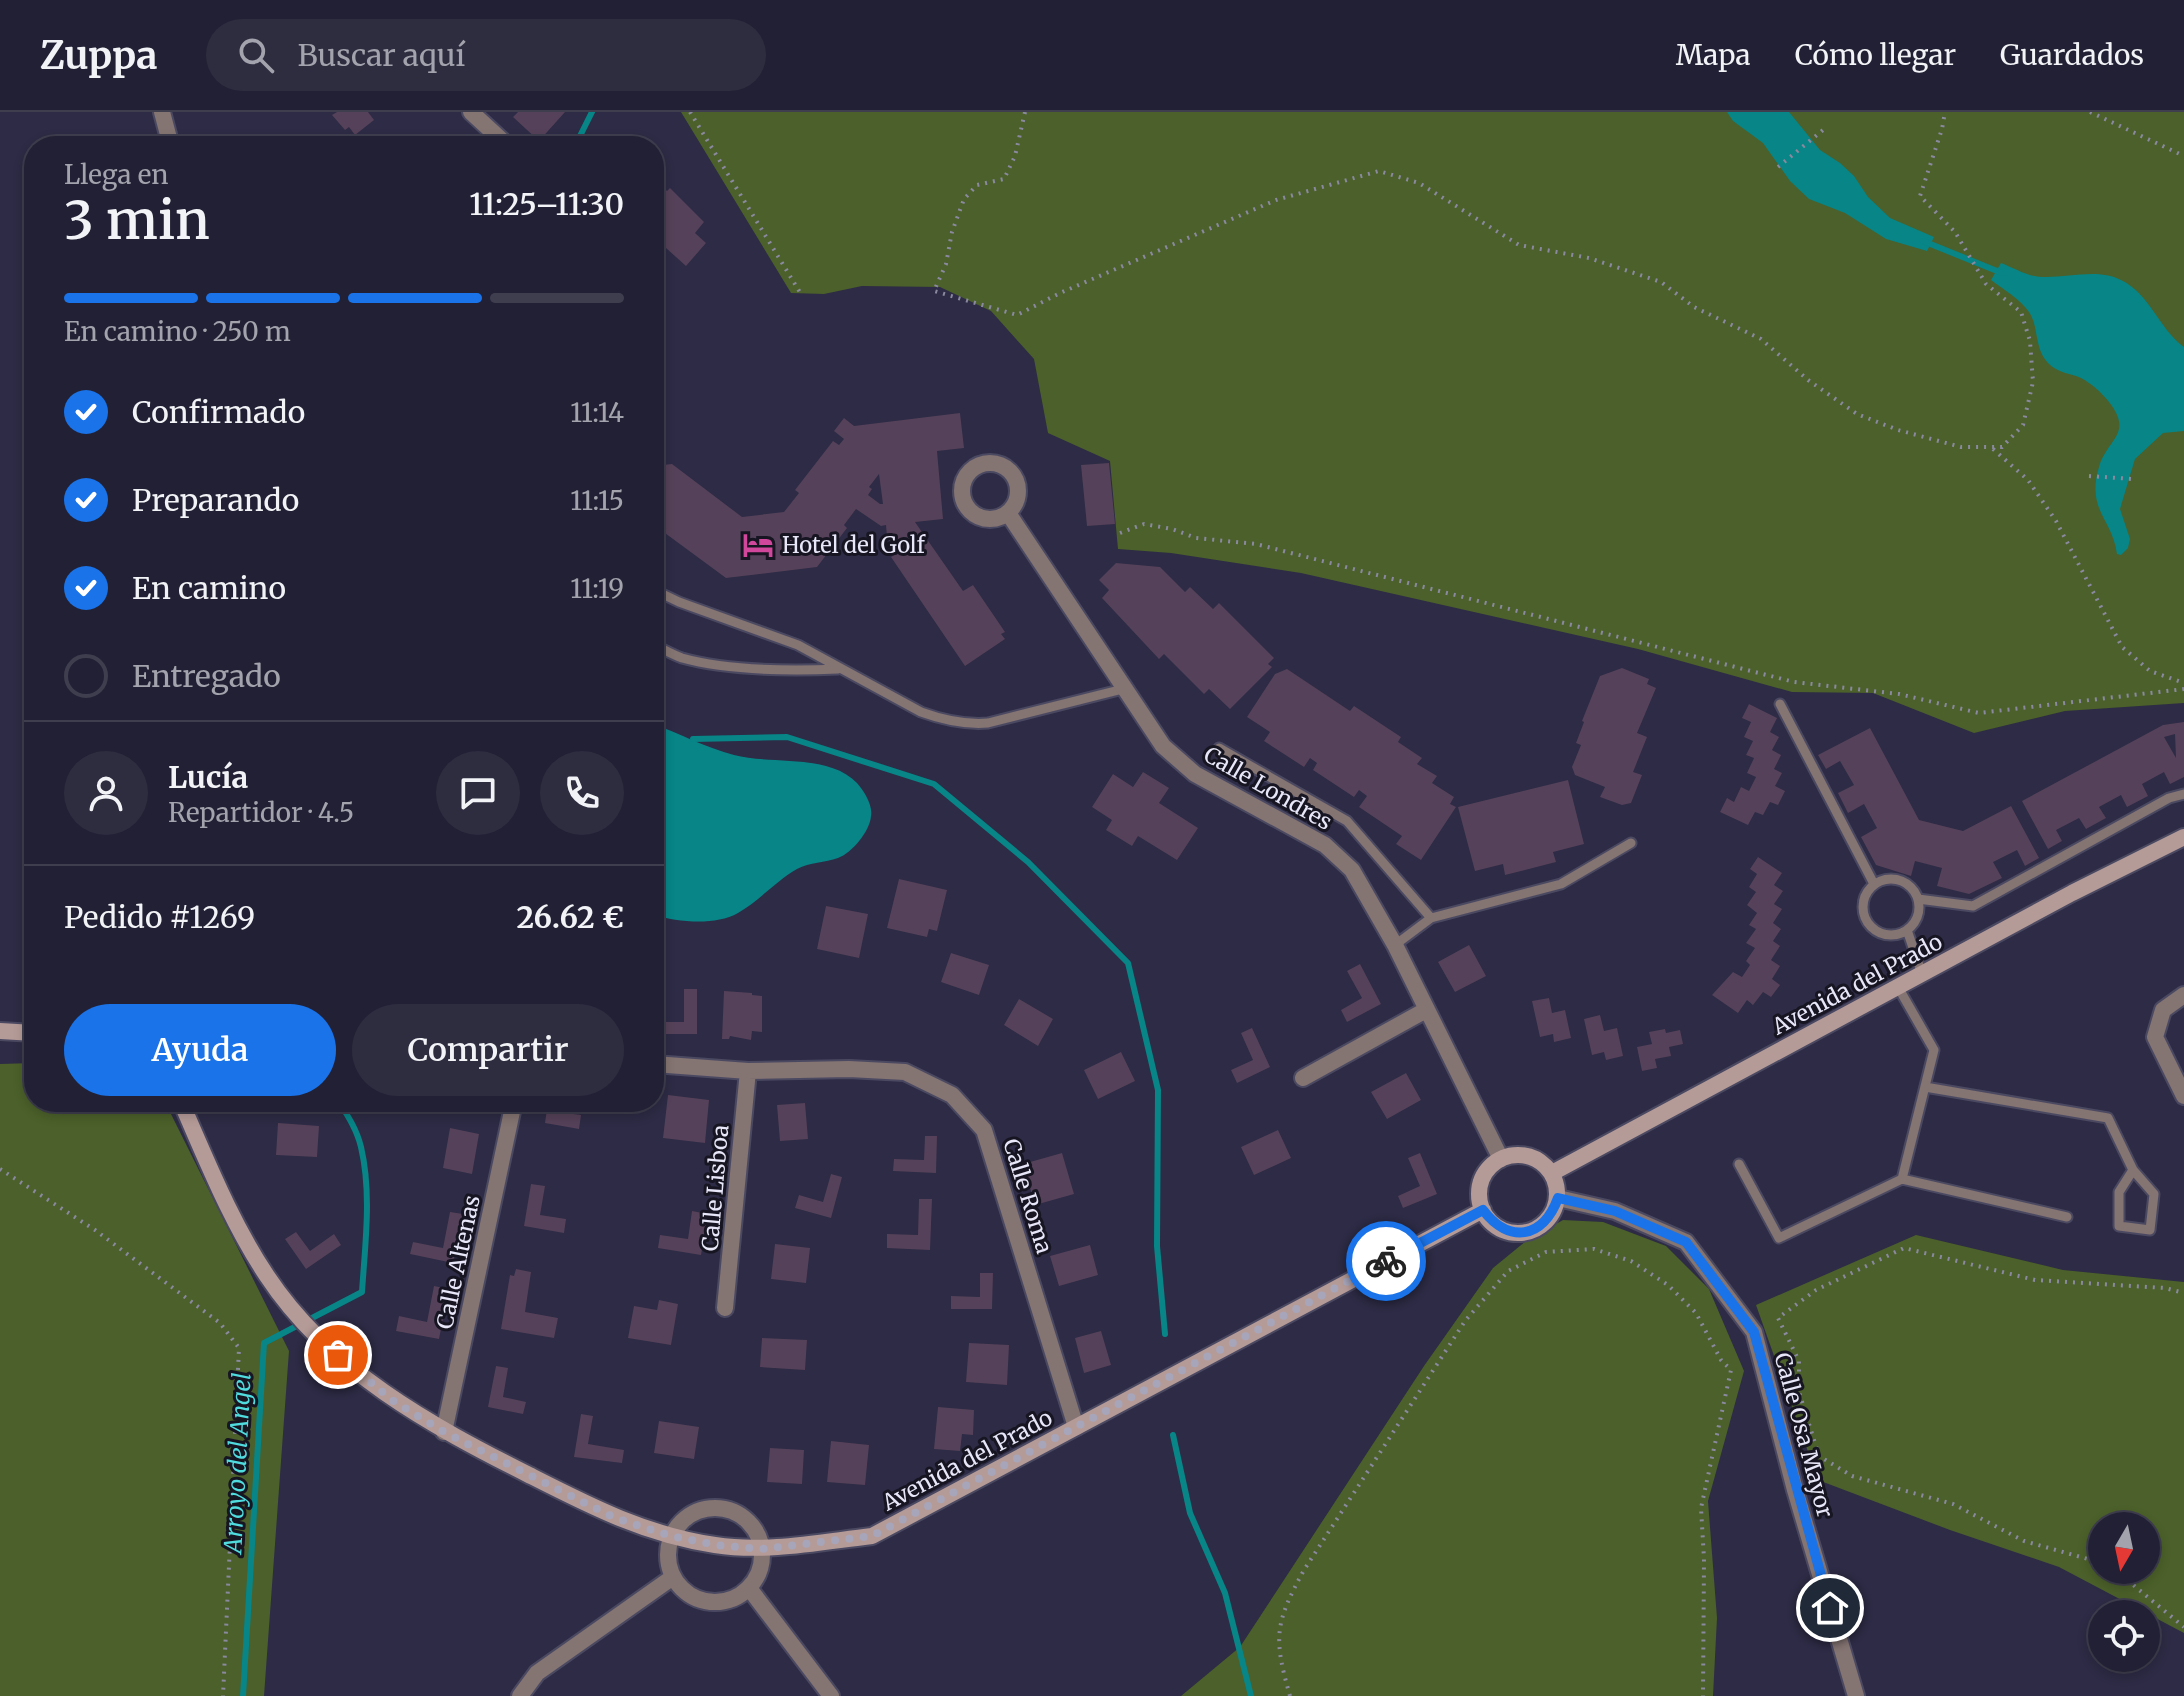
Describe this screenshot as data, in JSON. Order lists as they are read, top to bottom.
{
  "streets": {
    "street": [
      "Calle Londres",
      "Avenida del Prado",
      "Calle Lisboa",
      "Calle Roma",
      "Calle Altenas",
      "Calle Osa Mayor"
    ]
  },
  "crossings": [
    ["Calle Londres", "Avenida del Prado"],
    ["Calle Londres", "Calle Osa Mayor"],
    ["Avenida del Prado", "Calle Roma"],
    ["Avenida del Prado", "Calle Altenas"],
    ["Avenida del Prado", "Calle Osa Mayor"],
    ["Calle Lisboa", "Calle Roma"]
  ],
  "water": ["Arroyo del Angel"],
  "places": {
    "hotel": ["Hotel del Golf"]
  },
  "north": "bottom",
  "page": {
    "header": "Zuppa",
    "search": "Buscar aquí",
    "nav": ["Mapa", "Cómo llegar", "Guardados"],
    "heading": ["3 min", "Llega en", "11:25–11:30"],
    "panel": [
      "Lucía",
      "Repartidor · 4.5",
      "Pedido #1269",
      "26.62 €"
    ],
    "bar": "En camino · 250 m",
    "list": [
      ["Confirmado", "11:14"],
      ["Preparando", "11:15"],
      ["En camino", "11:19"],
      "Entregado"
    ],
    "buttons": ["Ayuda", "Compartir"]
  }
}
